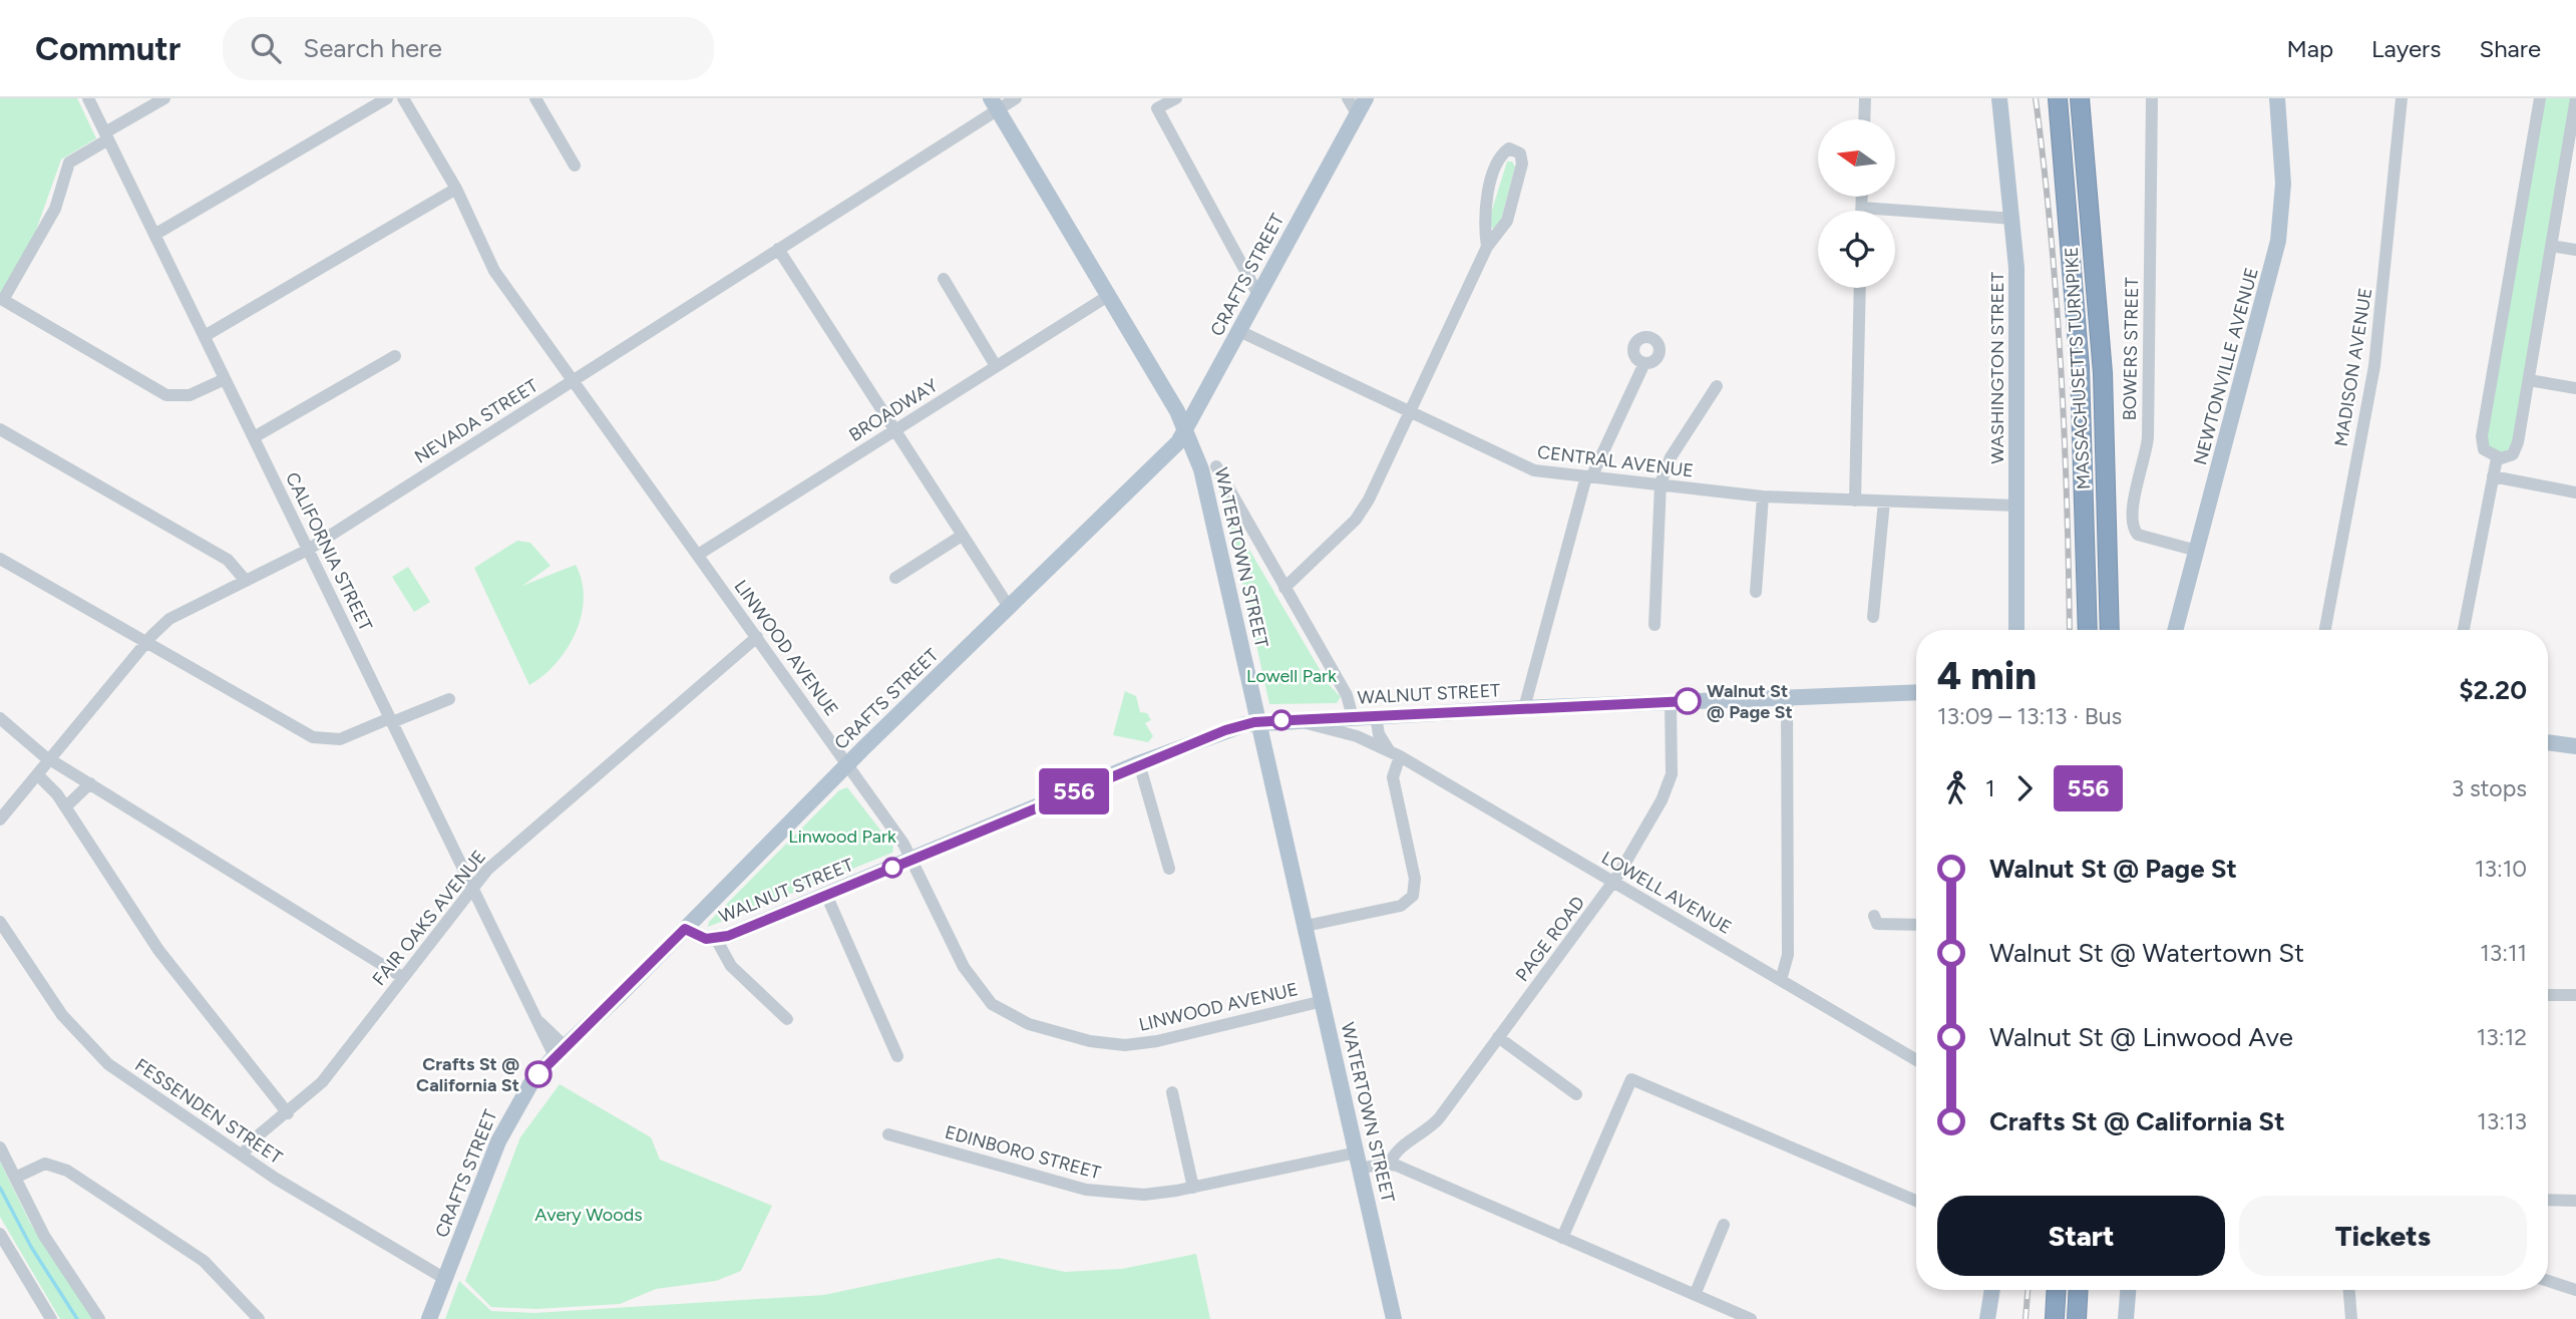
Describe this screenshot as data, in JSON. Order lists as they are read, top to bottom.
{
  "streets": {
    "highway": ["MASSACHUSETTS TURNPIKE"],
    "main road": [
      "CRAFTS STREET",
      "NEWTONVILLE AVENUE",
      "WASHINGTON STREET",
      "WATERTOWN STREET",
      "WALNUT STREET"
    ],
    "street": [
      "BOWERS STREET",
      "MADISON AVENUE",
      "BROADWAY",
      "NEVADA STREET",
      "CENTRAL AVENUE",
      "CALIFORNIA STREET",
      "LINWOOD AVENUE",
      "LOWELL AVENUE",
      "FAIR OAKS AVENUE",
      "PAGE ROAD",
      "FESSENDEN STREET",
      "EDINBORO STREET"
    ]
  },
  "crossings": [
    ["CRAFTS STREET", "CENTRAL AVENUE"],
    ["CRAFTS STREET", "CALIFORNIA STREET"],
    ["CRAFTS STREET", "WATERTOWN STREET"],
    ["CRAFTS STREET", "LINWOOD AVENUE"],
    ["CRAFTS STREET", "WALNUT STREET"],
    ["CRAFTS STREET", "FESSENDEN STREET"],
    ["BOWERS STREET", "NEWTONVILLE AVENUE"],
    ["WASHINGTON STREET", "CENTRAL AVENUE"],
    ["BROADWAY", "WATERTOWN STREET"],
    ["BROADWAY", "LINWOOD AVENUE"],
    ["NEVADA STREET", "CALIFORNIA STREET"],
    ["NEVADA STREET", "WATERTOWN STREET"],
    ["NEVADA STREET", "LINWOOD AVENUE"],
    ["CALIFORNIA STREET", "FAIR OAKS AVENUE"],
    ["WATERTOWN STREET", "LINWOOD AVENUE"],
    ["WATERTOWN STREET", "WALNUT STREET"],
    ["WATERTOWN STREET", "EDINBORO STREET"],
    ["LINWOOD AVENUE", "WALNUT STREET"],
    ["LINWOOD AVENUE", "FAIR OAKS AVENUE"],
    ["WALNUT STREET", "LOWELL AVENUE"],
    ["WALNUT STREET", "PAGE ROAD"],
    ["LOWELL AVENUE", "PAGE ROAD"],
    ["FAIR OAKS AVENUE", "FESSENDEN STREET"],
    ["PAGE ROAD", "EDINBORO STREET"]
  ],
  "parks": ["Lowell Park", "Linwood Park", "Avery Woods"],
  "places": ["Walnut St @ Page St", "Crafts St @ California St"],
  "lines": ["bus line 556"],
  "north": "left",
  "page": {
    "header": "Commutr",
    "search": "Search here",
    "nav": ["Map", "Layers", "Share"],
    "on_map": "556",
    "heading": ["4 min", "13:09 – 13:13 · Bus", "$2.20"],
    "legs": ["1", "556", "3 stops"],
    "list": [
      {
        "name": "Walnut St @ Page St",
        "value": "13:10"
      },
      {
        "name": "Walnut St @ Watertown St",
        "value": "13:11"
      },
      {
        "name": "Walnut St @ Linwood Ave",
        "value": "13:12"
      },
      {
        "name": "Crafts St @ California St",
        "value": "13:13"
      }
    ],
    "buttons": ["Start", "Tickets"]
  }
}
